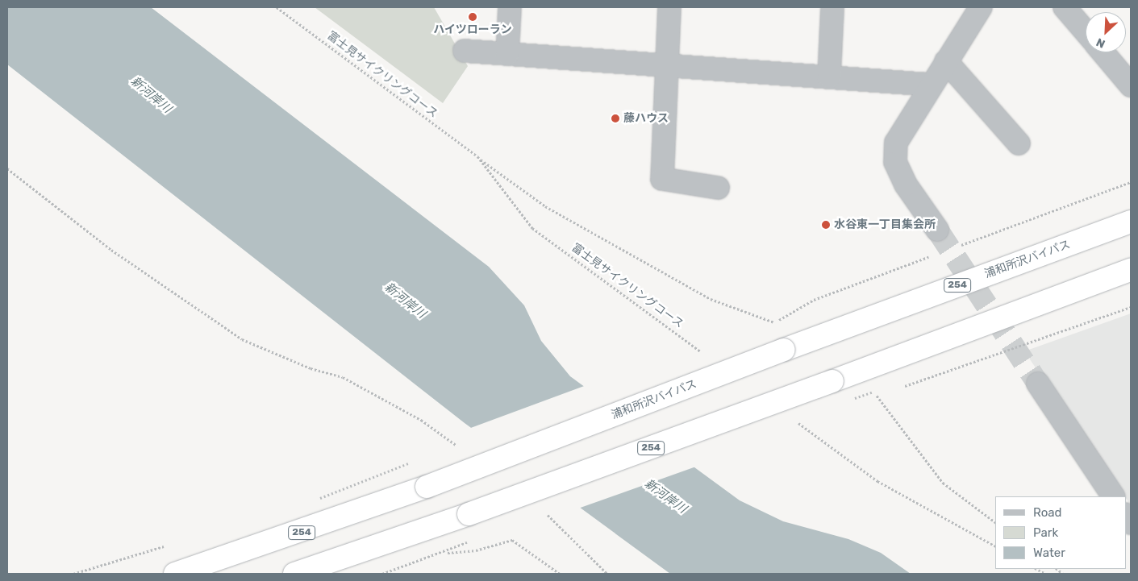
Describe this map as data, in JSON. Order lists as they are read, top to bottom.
{
  "streets": {
    "highway": ["浦和所沢バイパス", "254"],
    "path": ["富士見サイクリングコース"]
  },
  "water": ["新河岸川"],
  "places": ["ハイツローラン", "藤ハウス", "水谷東一丁目集会所"],
  "legend": ["Road", "Park", "Water"],
  "north": "bottom left"
}
